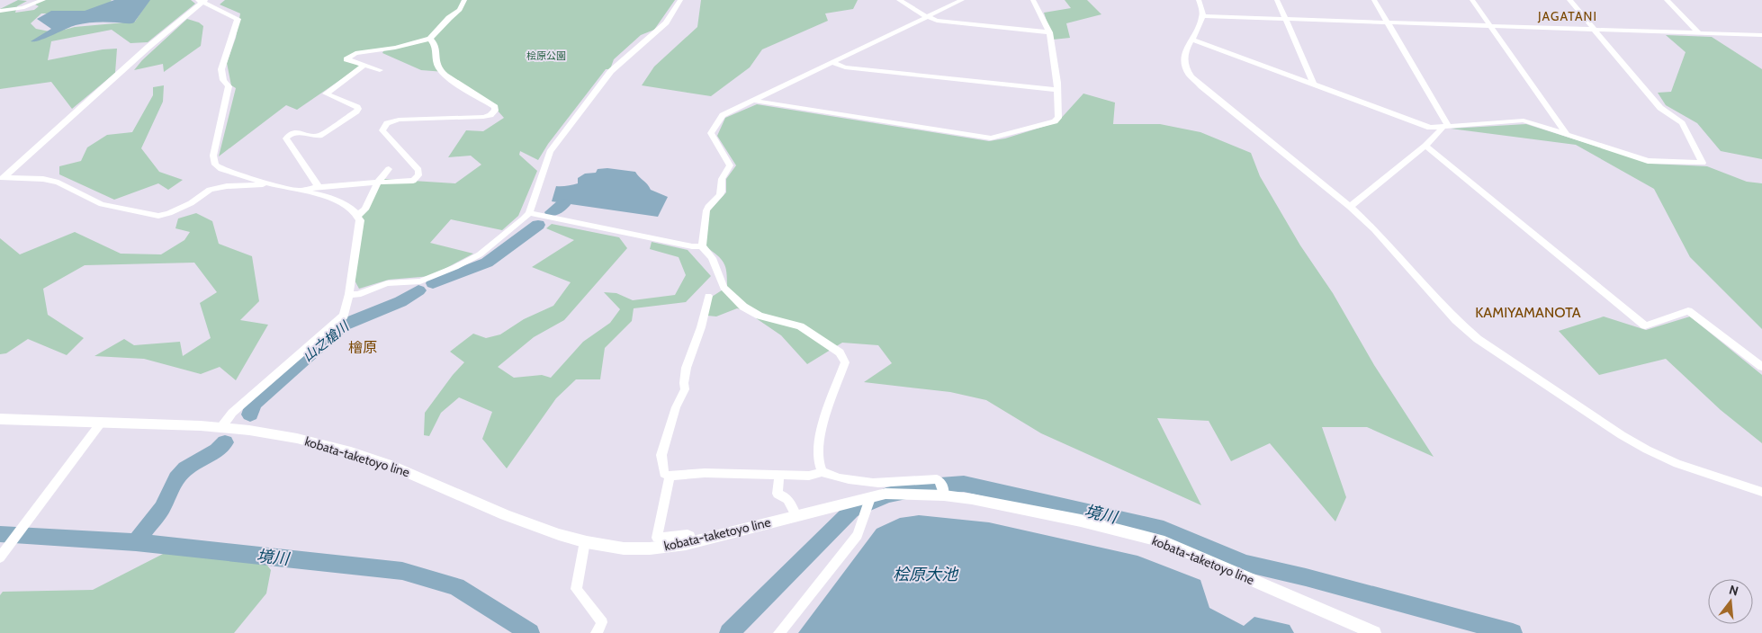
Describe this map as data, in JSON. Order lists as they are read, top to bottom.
{
  "streets": {
    "main road": ["kobata-taketoyo line"]
  },
  "districts": ["JAGATANI", "KAMIYAMANOTA", "檜原"],
  "water": ["山之槍川", "境川", "桧原大池"],
  "parks": ["桧原公園"],
  "north": "top"
}
